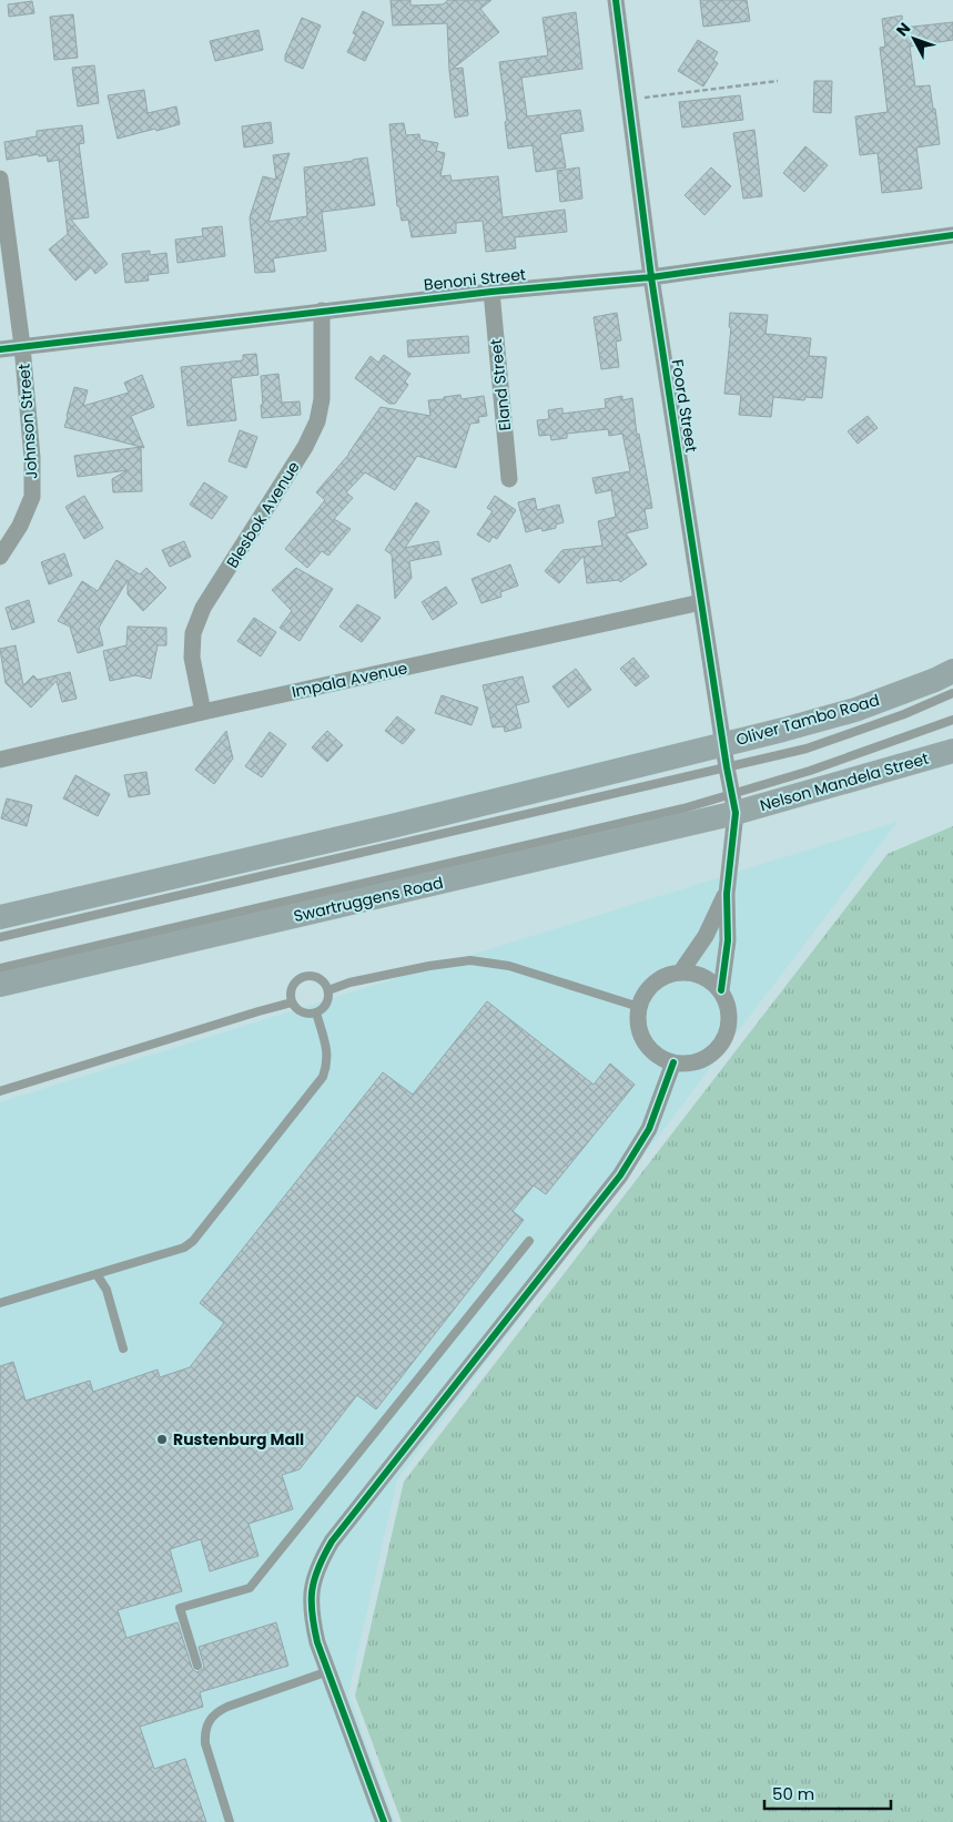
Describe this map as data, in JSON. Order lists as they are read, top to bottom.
{
  "streets": {
    "main road": ["Oliver Tambo Road", "Nelson Mandela Street", "Swartruggens Road"],
    "street": [
      "Benoni Street",
      "Eland Street",
      "Foord Street",
      "Johnson Street",
      "Blesbok Avenue",
      "Impala Avenue"
    ]
  },
  "crossings": [
    ["Benoni Street", "Eland Street"],
    ["Benoni Street", "Foord Street"],
    ["Benoni Street", "Johnson Street"],
    ["Benoni Street", "Blesbok Avenue"],
    ["Foord Street", "Impala Avenue"],
    ["Foord Street", "Oliver Tambo Road"],
    ["Foord Street", "Nelson Mandela Street"],
    ["Foord Street", "Swartruggens Road"],
    ["Blesbok Avenue", "Impala Avenue"],
    ["Nelson Mandela Street", "Swartruggens Road"]
  ],
  "places": ["Rustenburg Mall"],
  "scale_bar": "50 m",
  "north": "top left"
}
